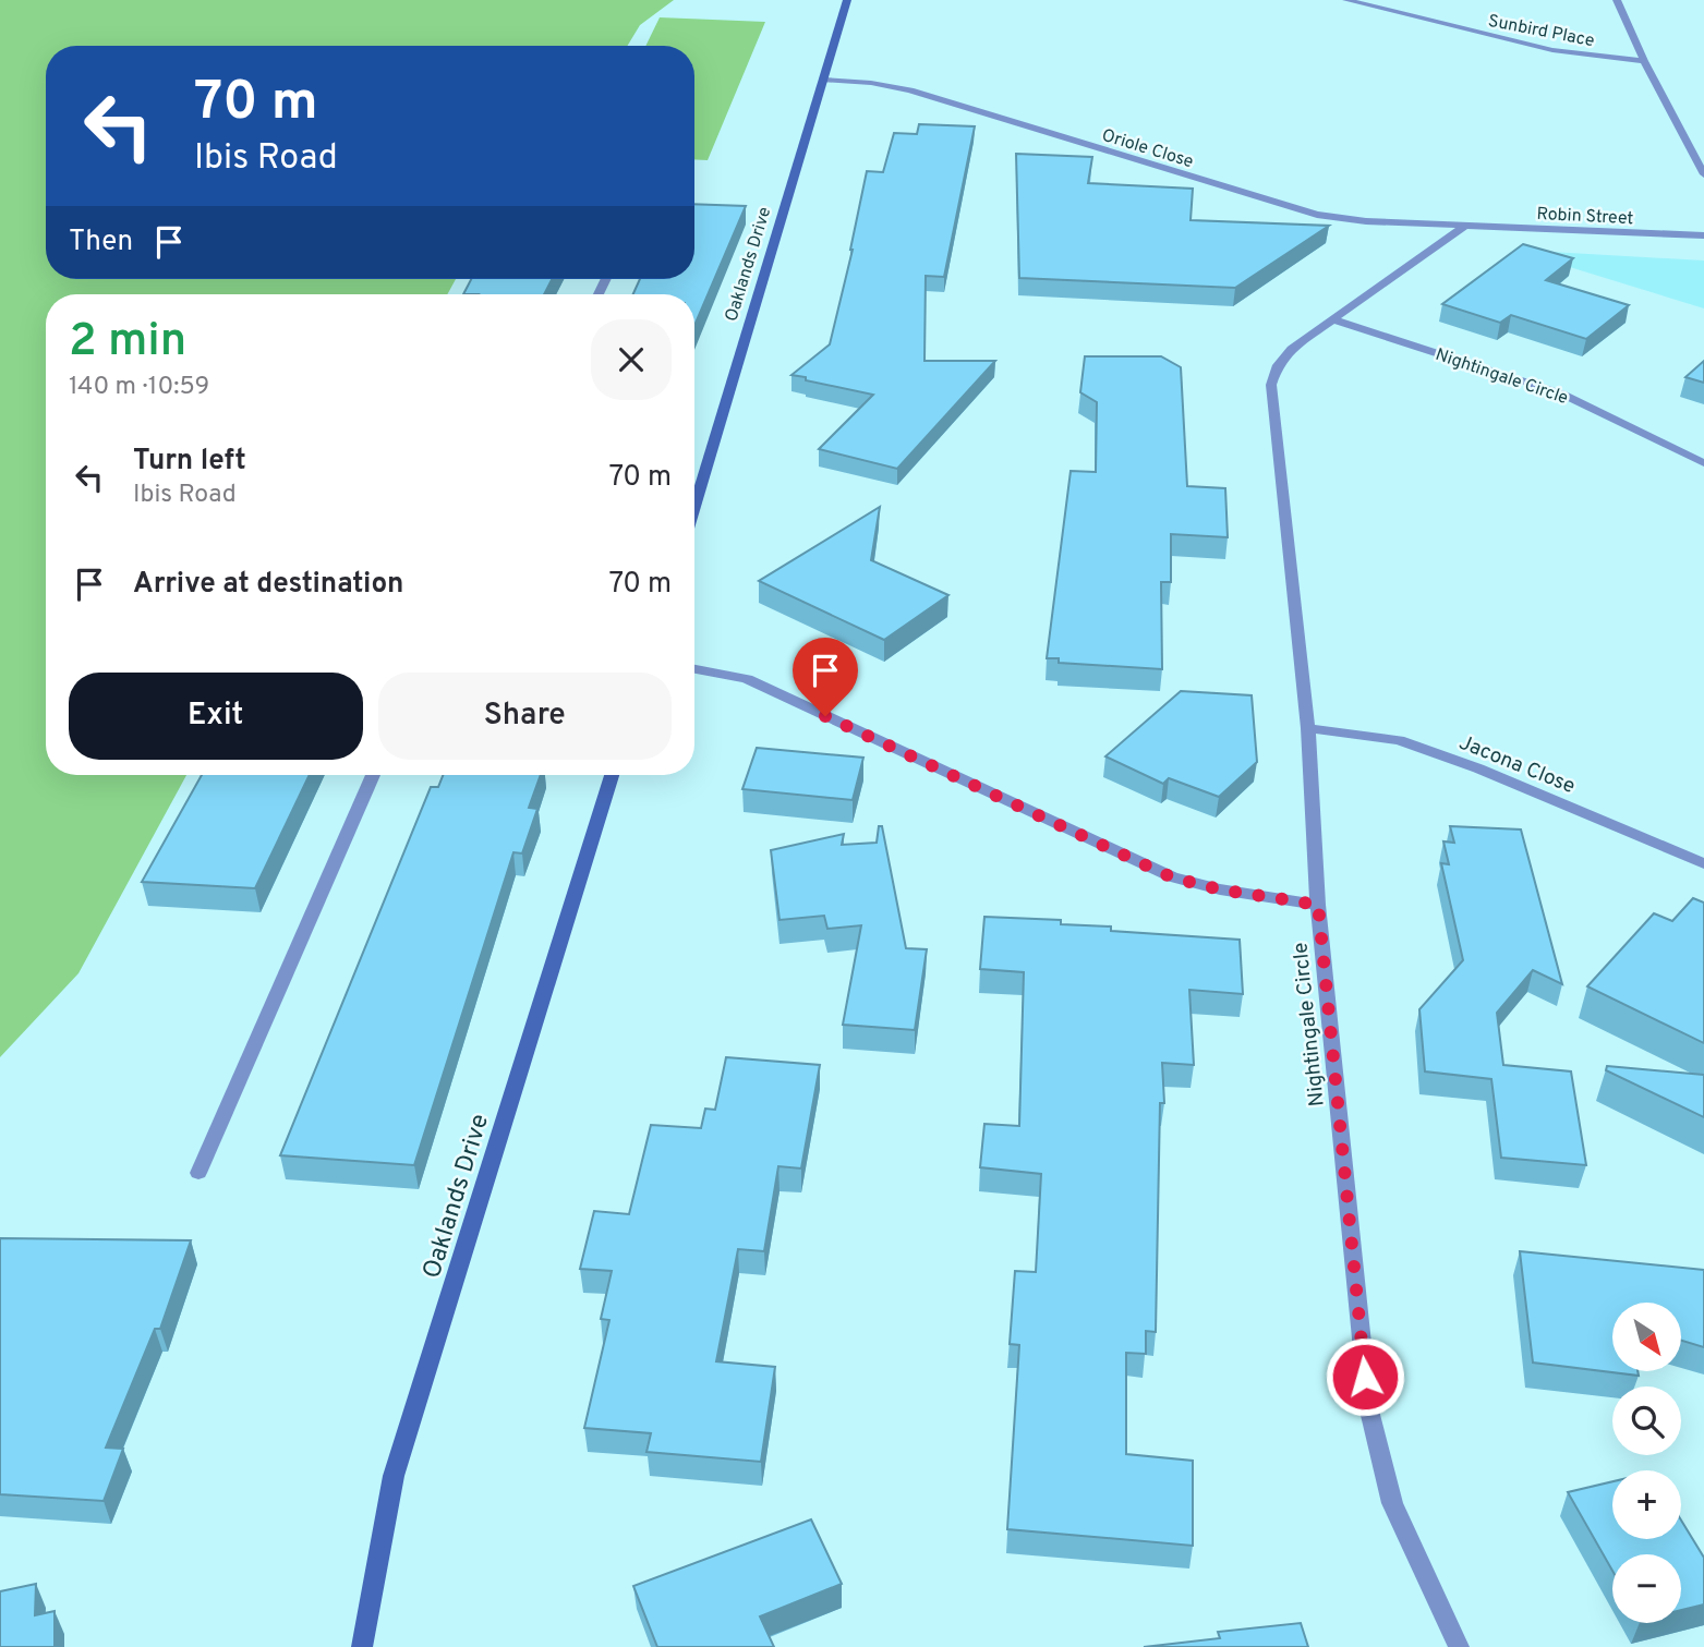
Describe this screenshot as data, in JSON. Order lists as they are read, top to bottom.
{
  "streets": {
    "street": [
      "Sunbird Place",
      "Oriole Close",
      "Robin Street",
      "Oaklands Drive",
      "Nightingale Circle",
      "Jacona Close"
    ]
  },
  "crossings": [
    ["Oriole Close", "Robin Street"],
    ["Oriole Close", "Oaklands Drive"],
    ["Oriole Close", "Nightingale Circle"],
    ["Robin Street", "Nightingale Circle"],
    ["Nightingale Circle", "Jacona Close"]
  ],
  "north": "bottom right",
  "page": {
    "turn": ["70 m", "Ibis Road"],
    "then": "Then",
    "heading": ["2 min", "140 m · 10:59"],
    "list": [
      {
        "name": "Turn left",
        "note": "Ibis Road",
        "value": "70 m"
      },
      {
        "name": "Arrive at destination",
        "value": "70 m"
      }
    ],
    "buttons": ["Exit", "Share"],
    "map_buttons": ["+", "−"]
  }
}
